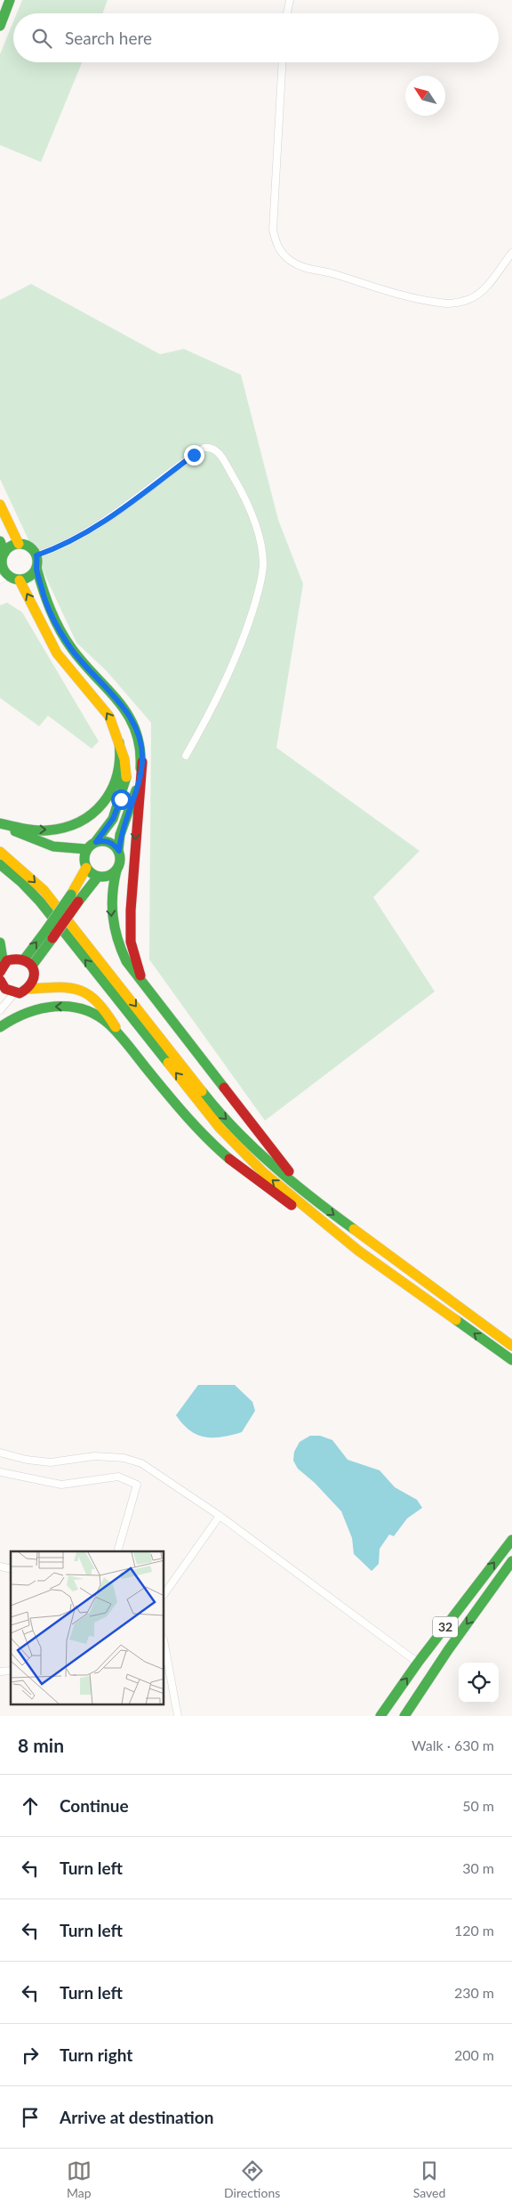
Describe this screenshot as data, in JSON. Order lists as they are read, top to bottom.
{
  "streets": {
    "main road": ["32"]
  },
  "north": "top left",
  "page": {
    "search": "Search here",
    "heading": ["8 min", "Walk · 630 m"],
    "list": [
      ["Continue", "50 m"],
      ["Turn left", "30 m"],
      ["Turn left", "120 m"],
      ["Turn left", "230 m"],
      ["Turn right", "200 m"],
      "Arrive at destination"
    ],
    "nav": ["Map", "Directions", "Saved"]
  }
}
